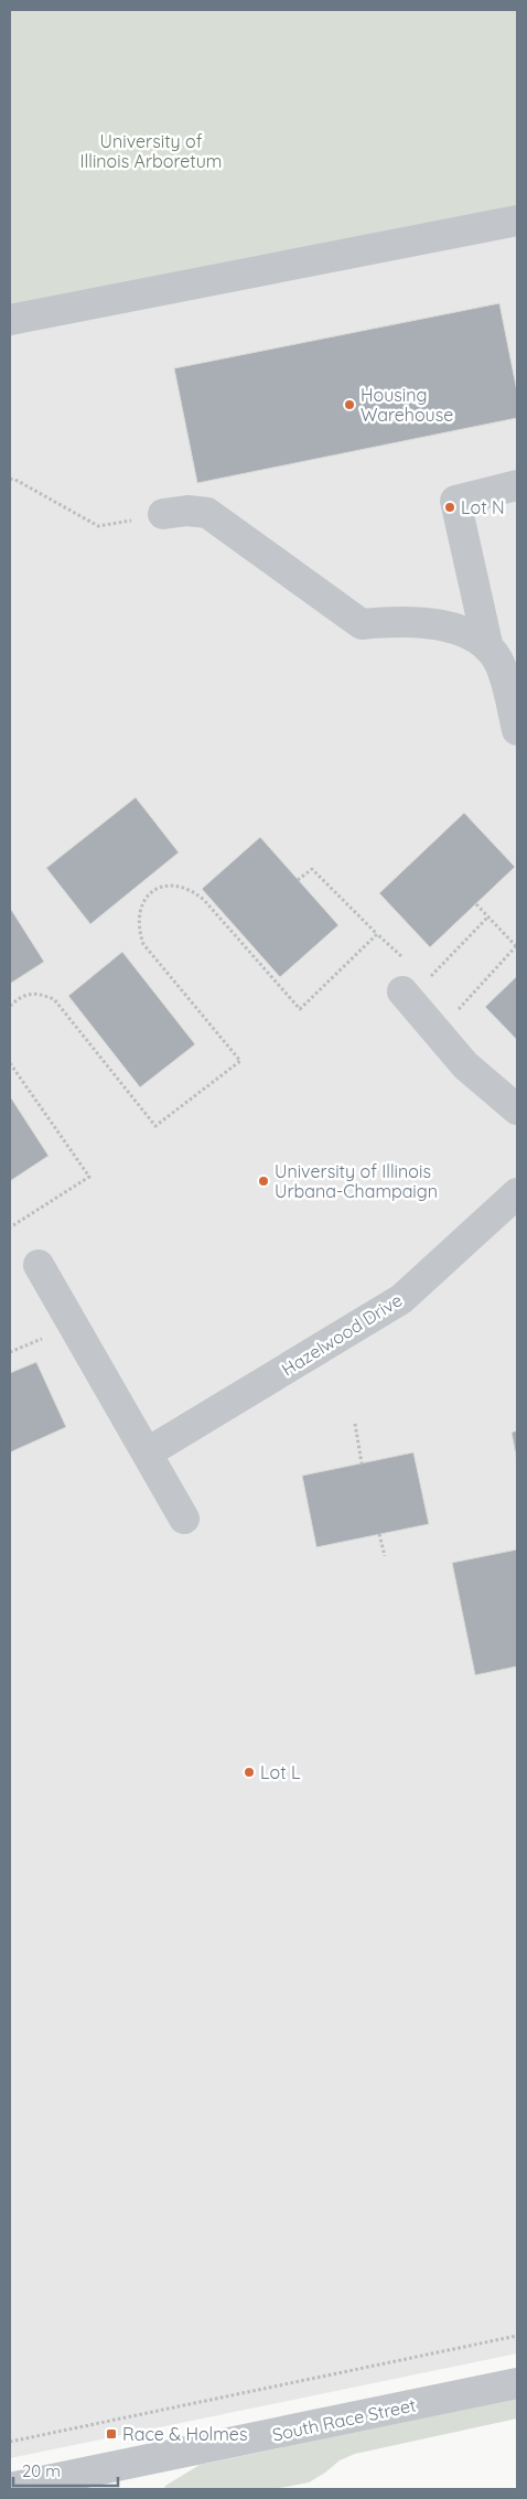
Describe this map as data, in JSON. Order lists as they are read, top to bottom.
{
  "streets": {
    "street": ["Hazelwood Drive", "South Race Street"]
  },
  "parks": ["University of Illinois Arboretum"],
  "places": {
    "other": [
      "Housing Warehouse",
      "Lot N",
      "University of Illinois Urbana-Champaign",
      "Lot L"
    ],
    "transit": ["Race & Holmes"]
  },
  "scale_bar": "20 m"
}
